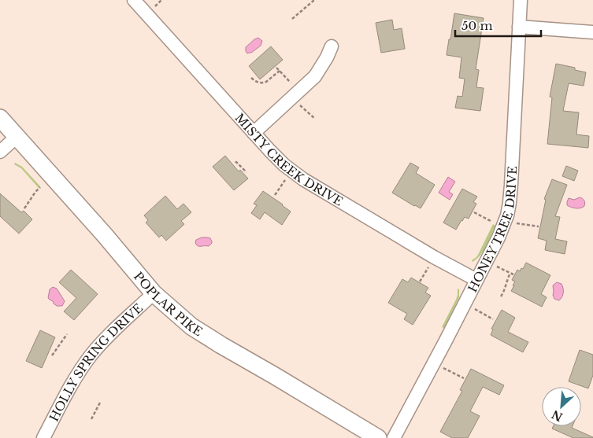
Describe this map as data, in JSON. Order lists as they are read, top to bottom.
{
  "streets": {
    "main road": ["POPLAR PIKE"],
    "street": ["MISTY CREEK DRIVE", "HONEY TREE DRIVE", "HOLLY SPRING DRIVE"]
  },
  "crossings": [
    ["MISTY CREEK DRIVE", "HONEY TREE DRIVE"],
    ["POPLAR PIKE", "HOLLY SPRING DRIVE"]
  ],
  "scale_bar": "50 m",
  "north": "bottom left"
}
